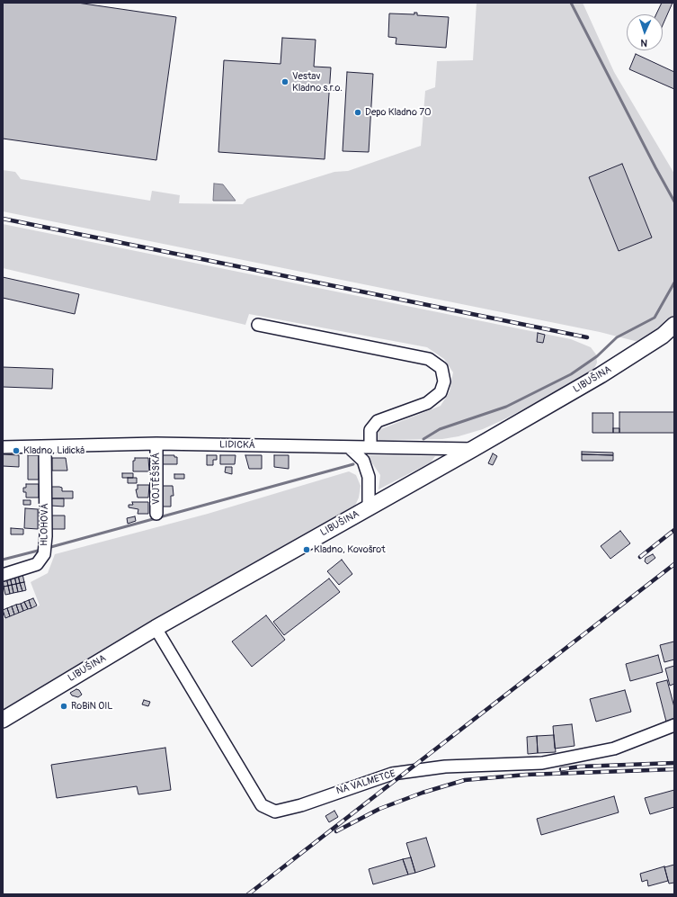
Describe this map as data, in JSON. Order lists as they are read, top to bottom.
{
  "streets": {
    "main road": ["LIBUŠINA"],
    "street": [
      "LIDICKÁ",
      "VOJTĚŠSKÁ",
      "HLOHOVÁ",
      "NA VALMETCE"
    ]
  },
  "crossings": [
    ["LIBUŠINA", "LIDICKÁ"],
    ["LIBUŠINA", "NA VALMETCE"],
    ["LIDICKÁ", "VOJTĚŠSKÁ"],
    ["LIDICKÁ", "HLOHOVÁ"]
  ],
  "places": [
    "Vestav Kladno s.r.o.",
    "Depo Kladno 70",
    "Kladno, Lidická",
    "Kladno, Kovošrot",
    "RoBiN OIL"
  ],
  "north": "bottom"
}
